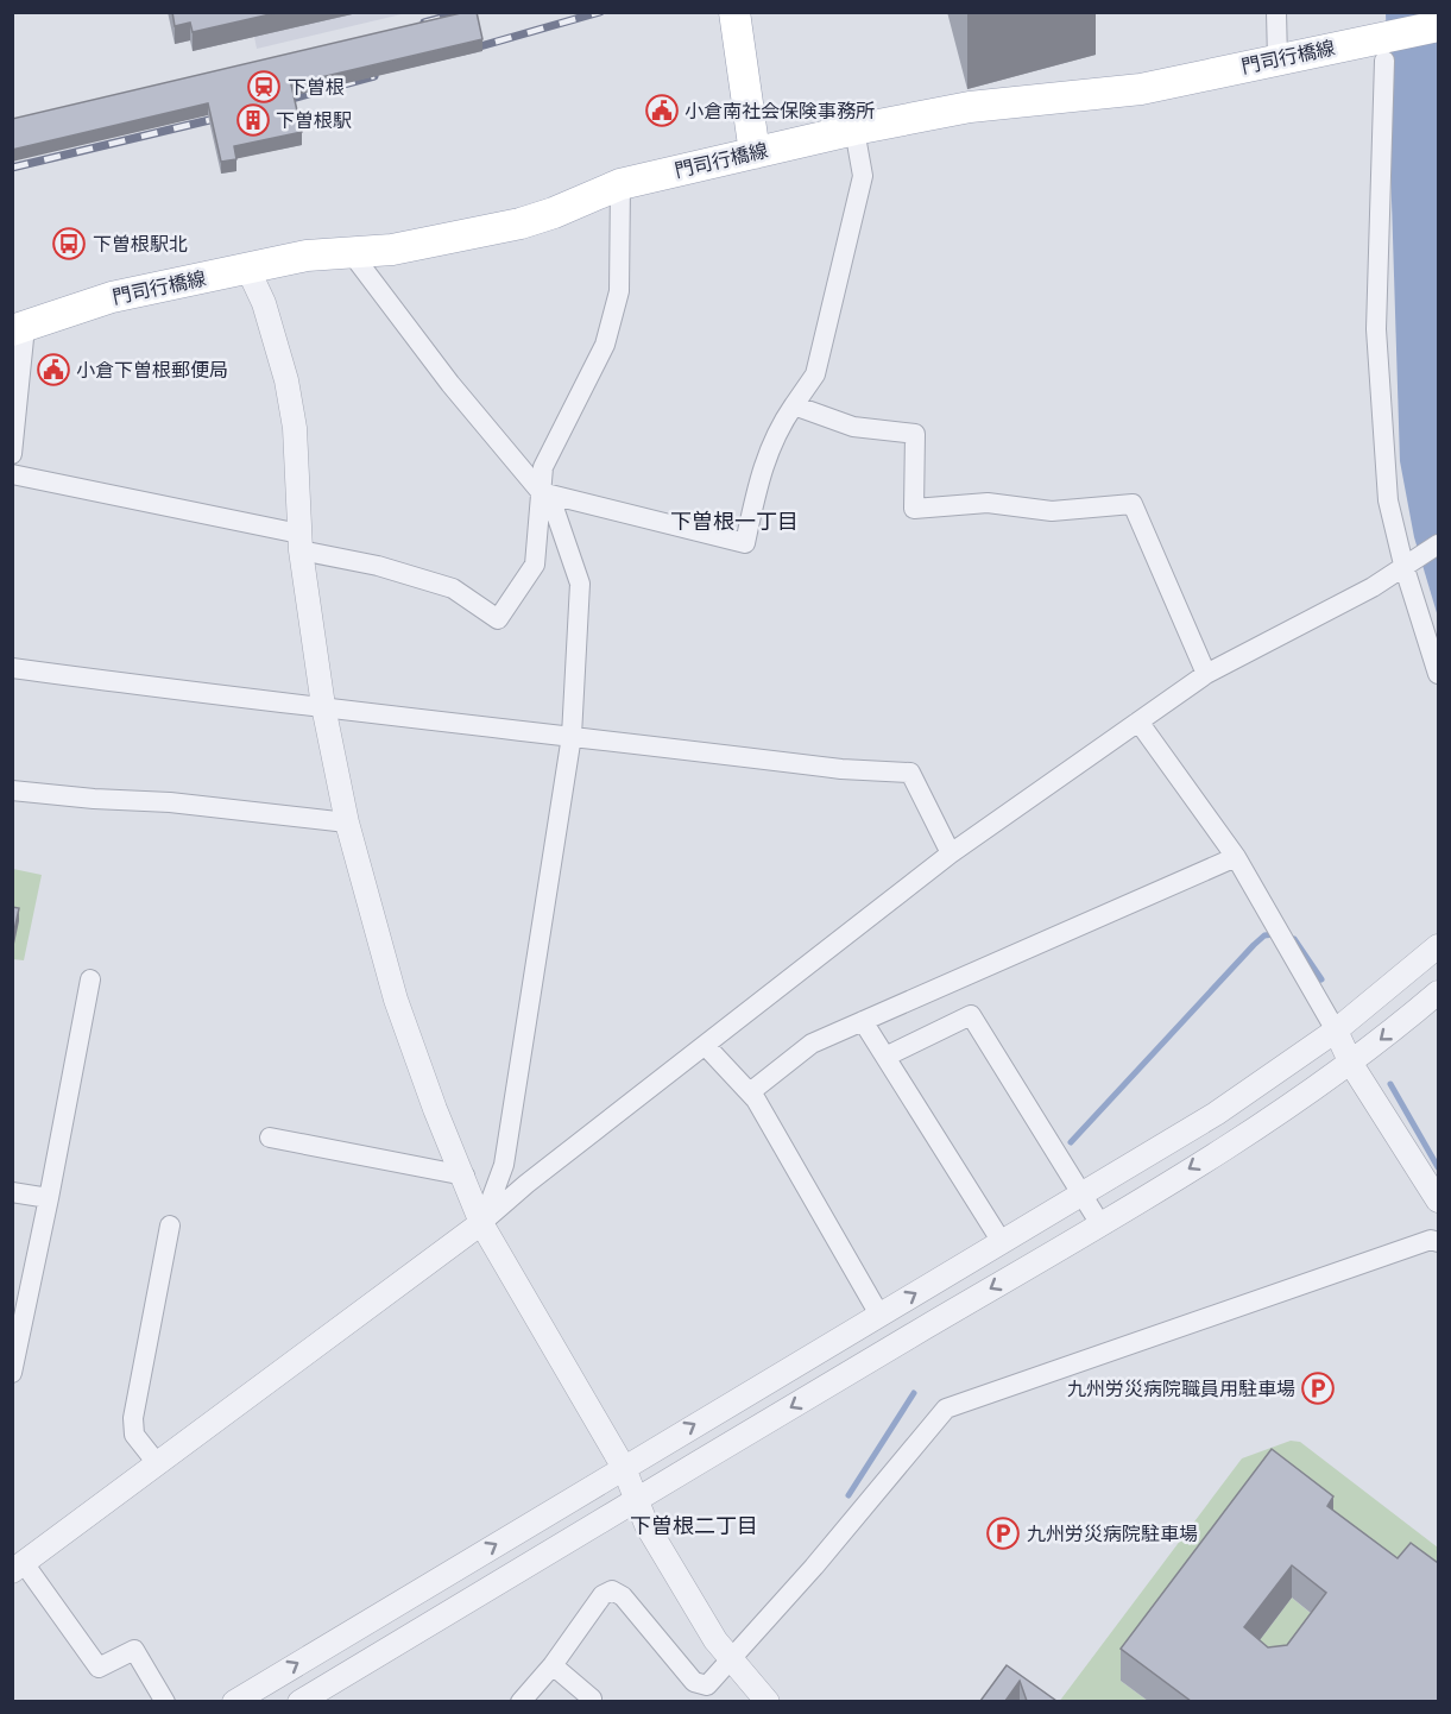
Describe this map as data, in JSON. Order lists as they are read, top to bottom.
{
  "streets": {
    "main road": ["門司行橋線"]
  },
  "districts": ["下曽根一丁目", "下曽根二丁目"],
  "places": {
    "station": ["下曽根"],
    "public building": ["小倉南社会保険事務所", "小倉下曽根郵便局"],
    "building": ["下曽根駅"],
    "bus stop": ["下曽根駅北"],
    "parking": ["九州労災病院職員用駐車場", "九州労災病院駐車場"]
  }
}
